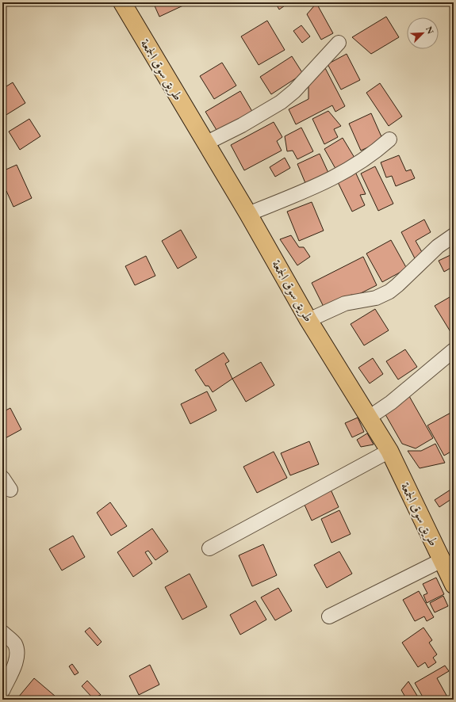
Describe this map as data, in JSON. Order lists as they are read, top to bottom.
{
  "streets": {
    "main road": ["طريق سوق الجمعة"]
  },
  "north": "top right"
}
